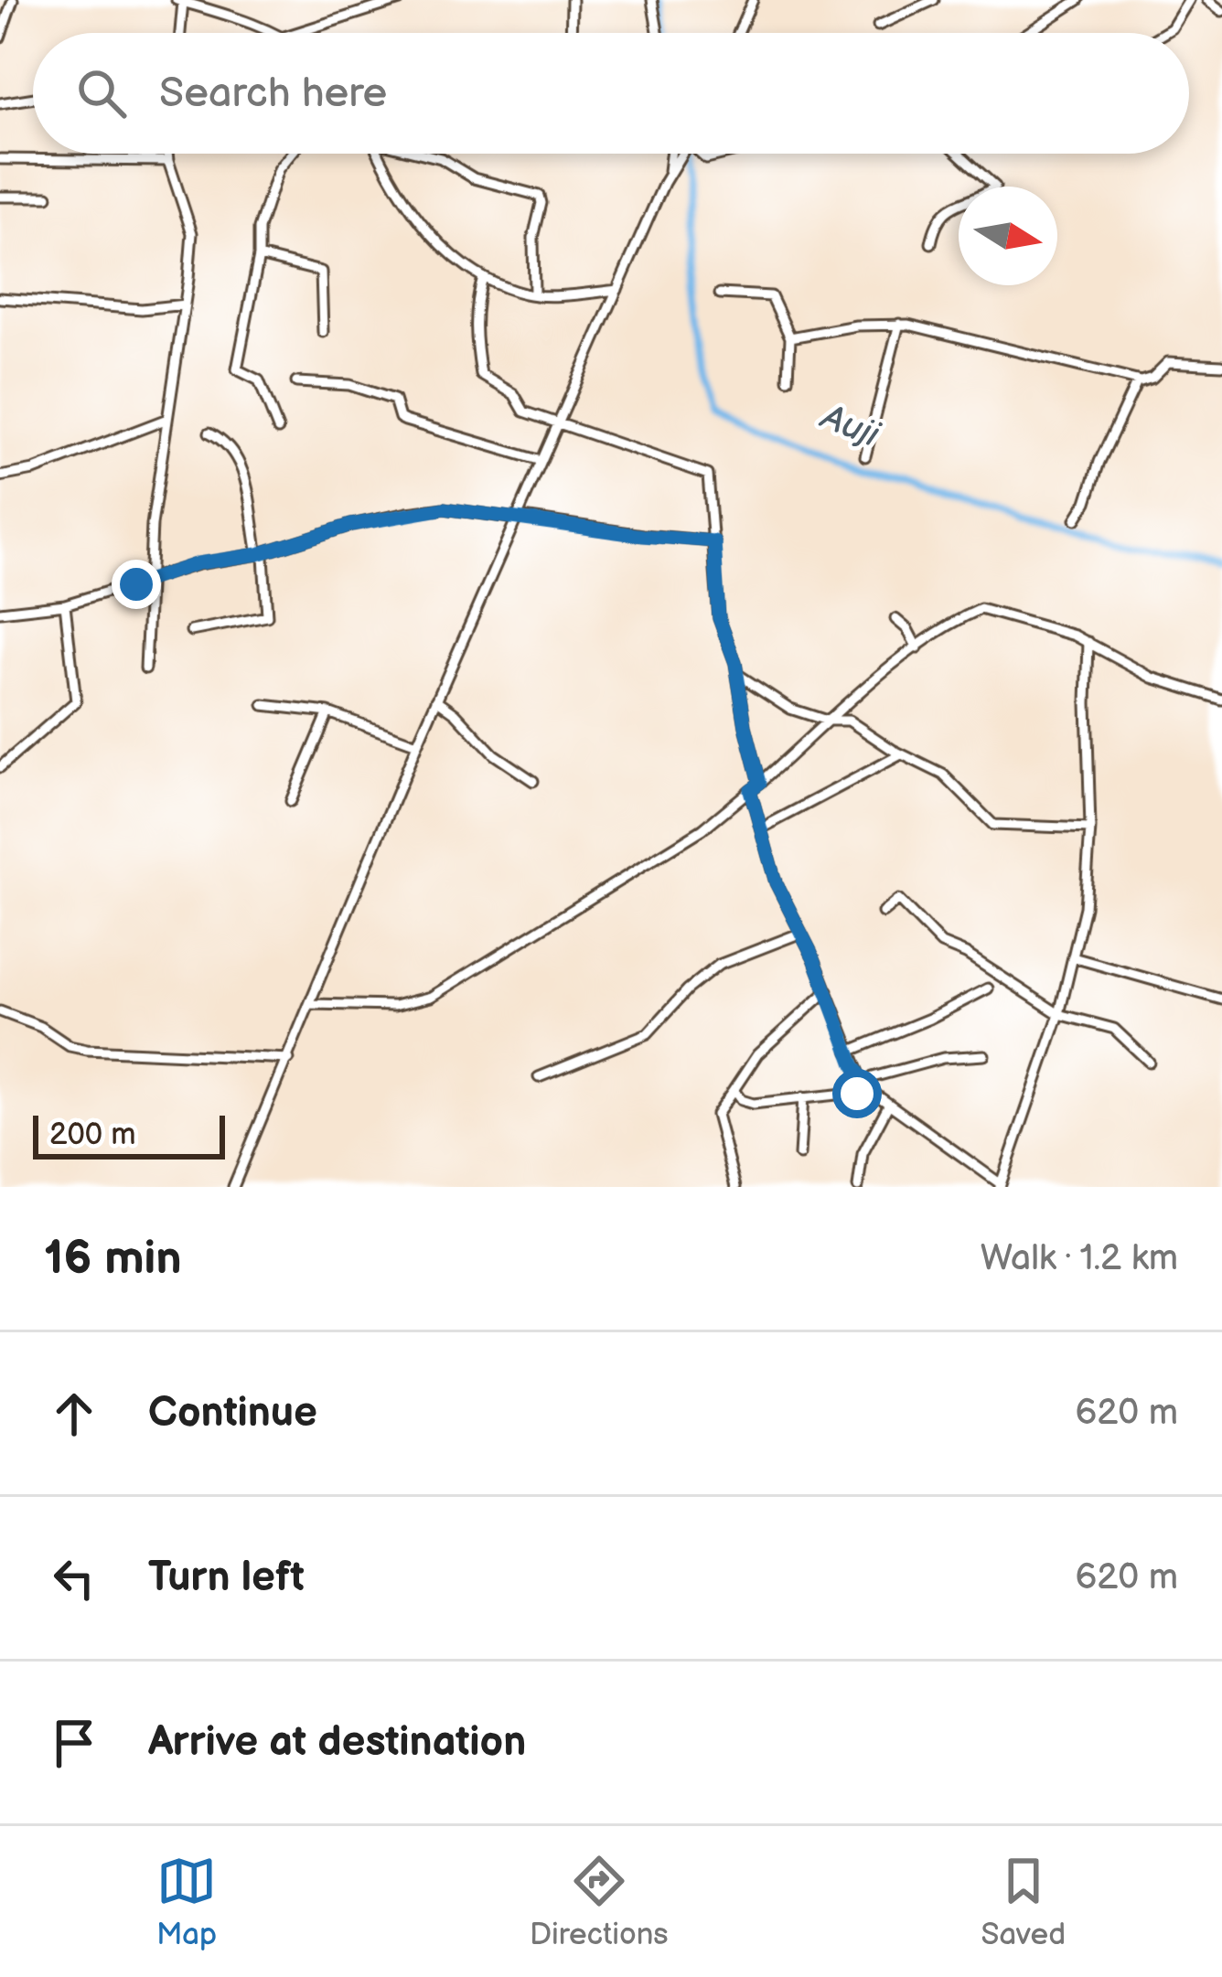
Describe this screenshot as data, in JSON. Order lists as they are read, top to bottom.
{
  "water": ["Auji"],
  "scale_bar": "200 m",
  "north": "right",
  "page": {
    "search": "Search here",
    "scale": "200 m",
    "heading": ["16 min", "Walk · 1.2 km"],
    "list": [
      ["Continue", "620 m"],
      ["Turn left", "620 m"],
      "Arrive at destination"
    ],
    "nav": ["Map", "Directions", "Saved"]
  }
}
